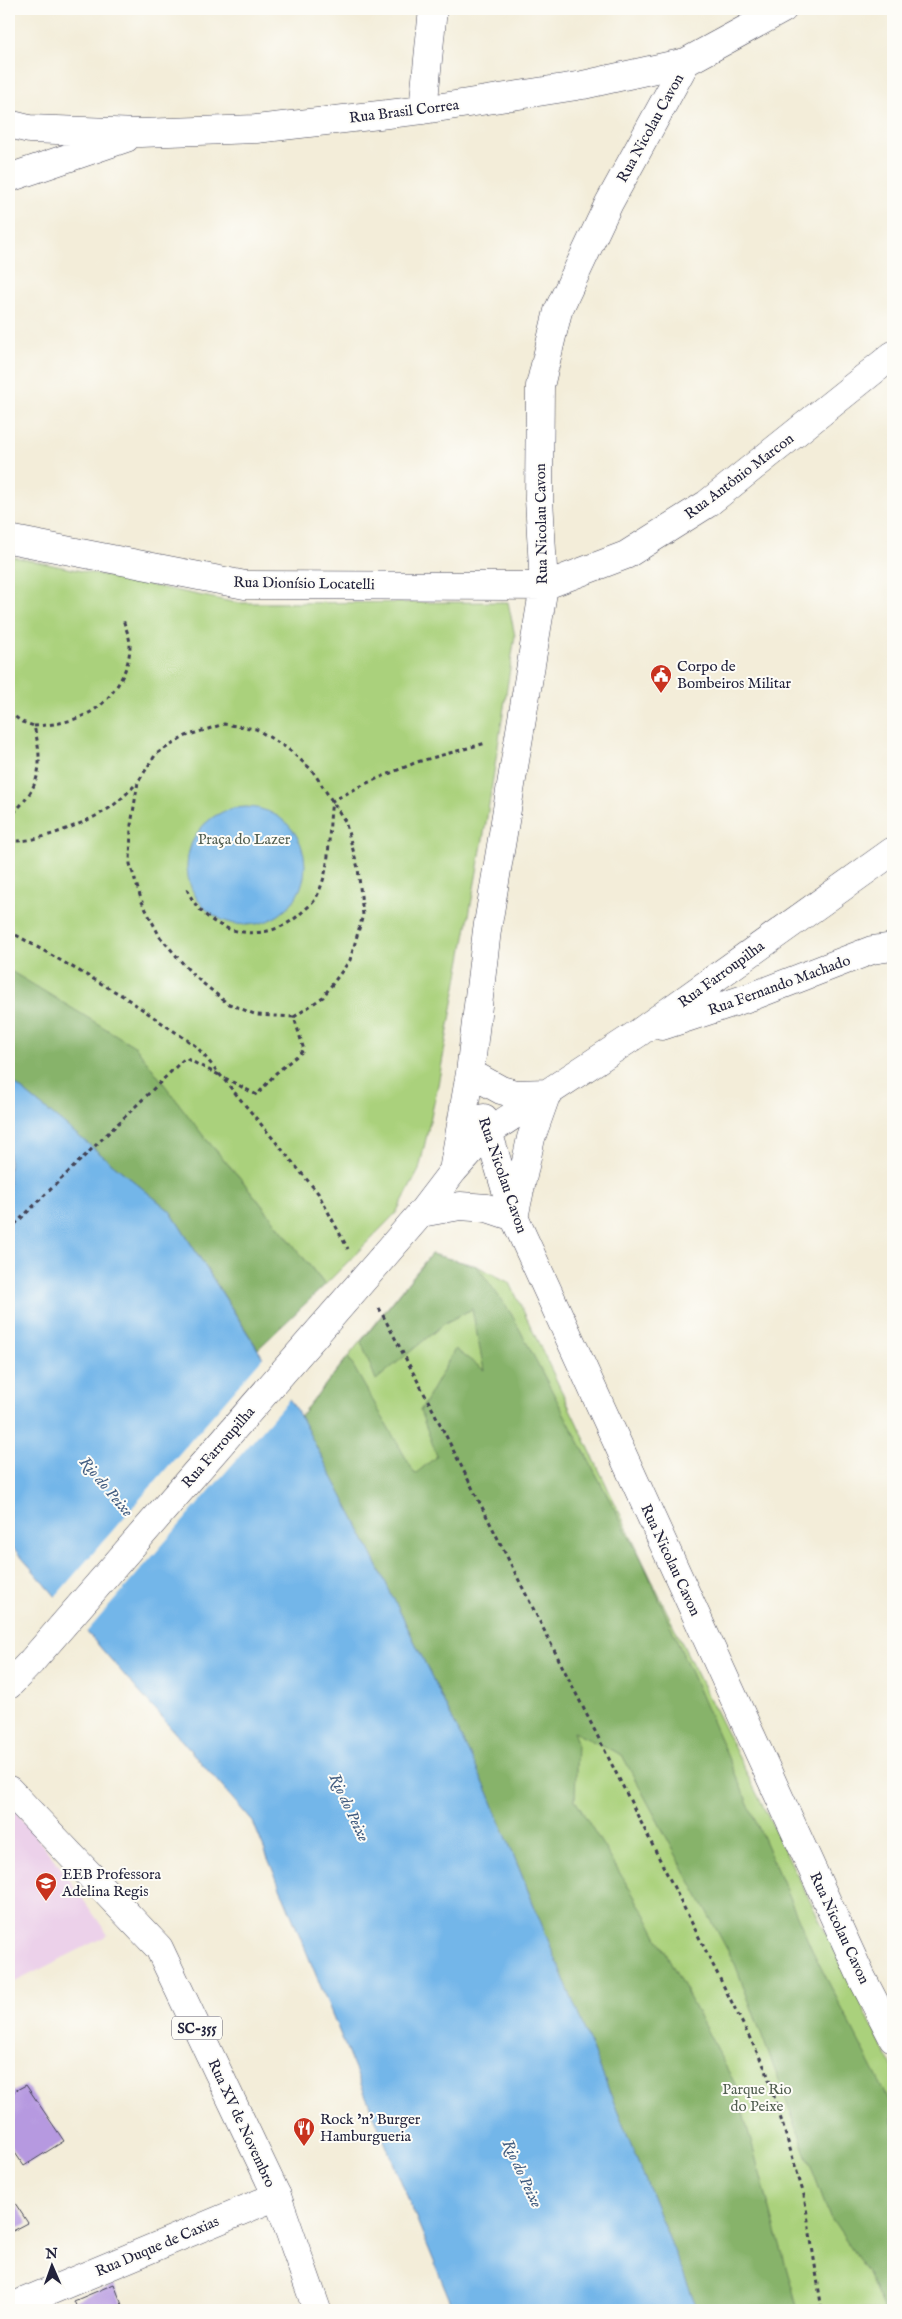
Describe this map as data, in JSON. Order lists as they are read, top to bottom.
{
  "streets": {
    "street": [
      "Rua Brasil Correa",
      "Rua Nicolau Cavon",
      "Rua Antônio Marcon",
      "Rua Dionísio Locatelli",
      "Rua Farroupilha",
      "Rua Fernando Machado",
      "SC-355",
      "Rua XV de Novembro",
      "Rua Duque de Caxias"
    ]
  },
  "crossings": [
    ["Rua Brasil Correa", "Rua Nicolau Cavon"],
    ["Rua Nicolau Cavon", "Rua Antônio Marcon"],
    ["Rua Nicolau Cavon", "Rua Dionísio Locatelli"],
    ["Rua Nicolau Cavon", "Rua Farroupilha"],
    ["Rua Antônio Marcon", "Rua Dionísio Locatelli"],
    ["Rua Farroupilha", "Rua Fernando Machado"],
    ["Rua XV de Novembro", "Rua Duque de Caxias"]
  ],
  "water": ["Rio do Peixe"],
  "parks": ["Praça do Lazer", "Parque Rio do Peixe"],
  "places": {
    "public building": ["Corpo de Bombeiros Militar"],
    "school or university": ["EEB Professora Adelina Regis"],
    "restaurant": ["Rock 'n' Burger Hamburgueria"]
  },
  "north": "top"
}
